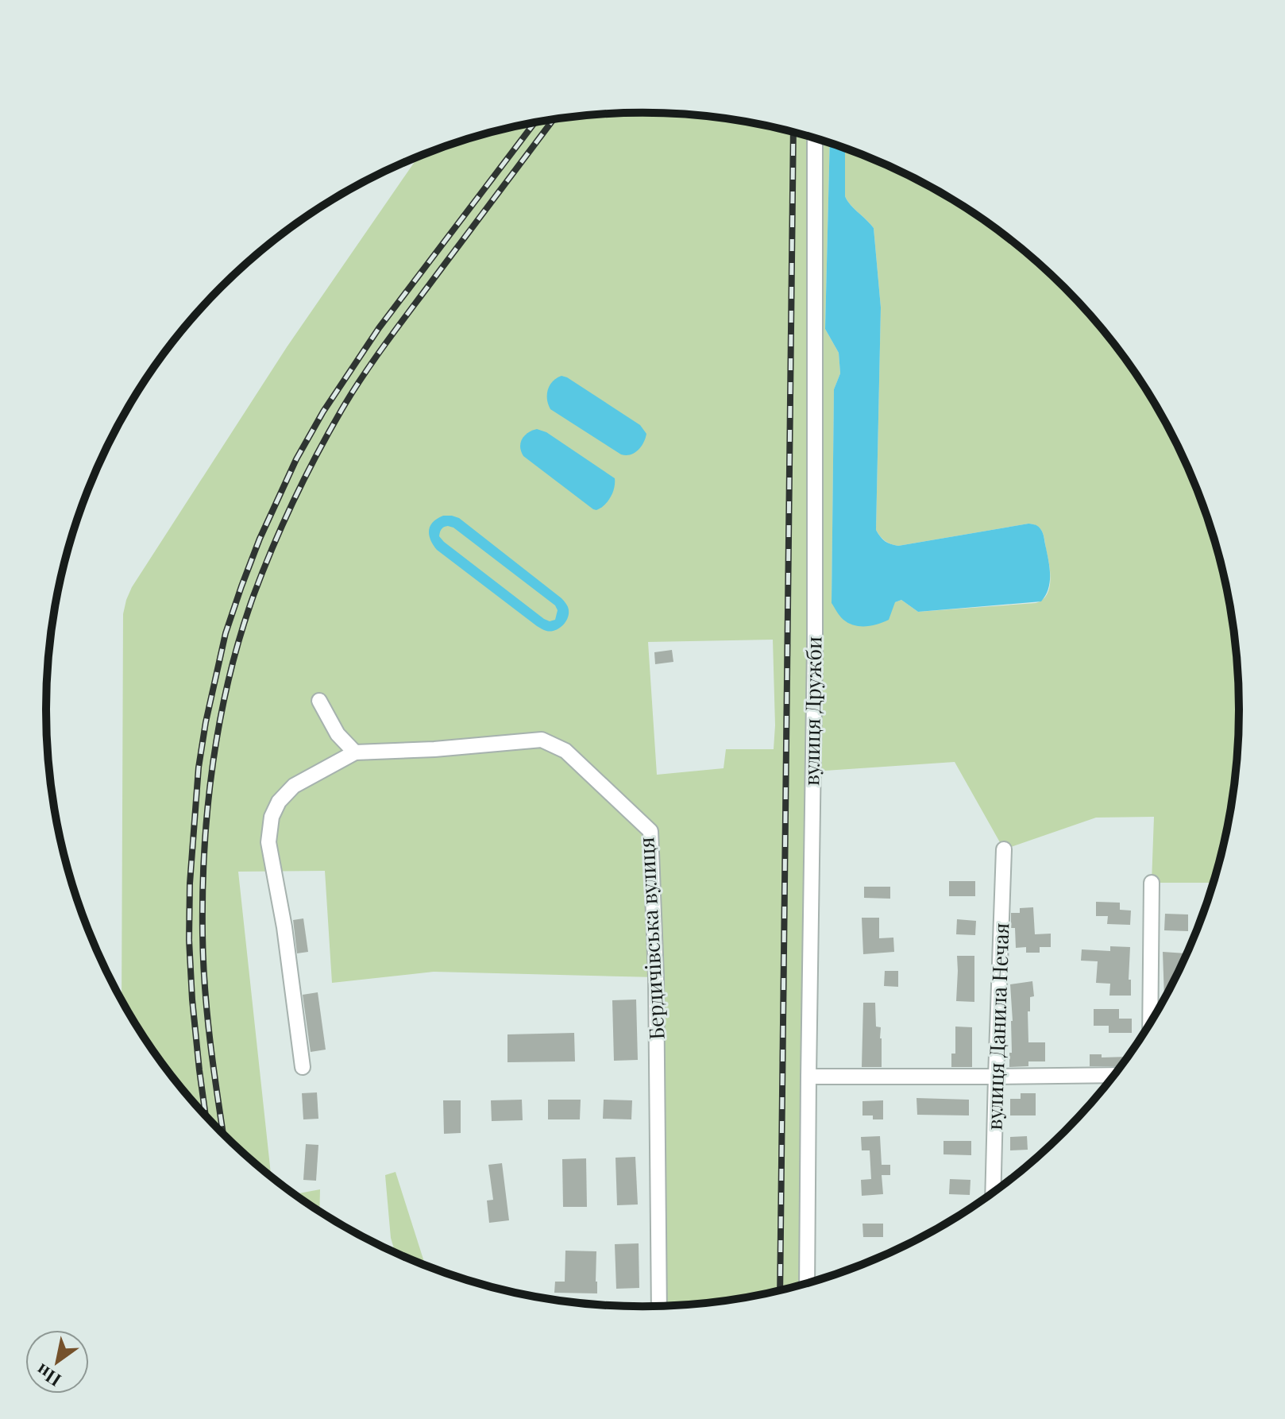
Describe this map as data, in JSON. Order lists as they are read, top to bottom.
{
  "streets": {
    "street": ["вулиця Дружби", "Бердичівська вулиця", "вулиця Данила Нечая"]
  },
  "north": "bottom left"
}
